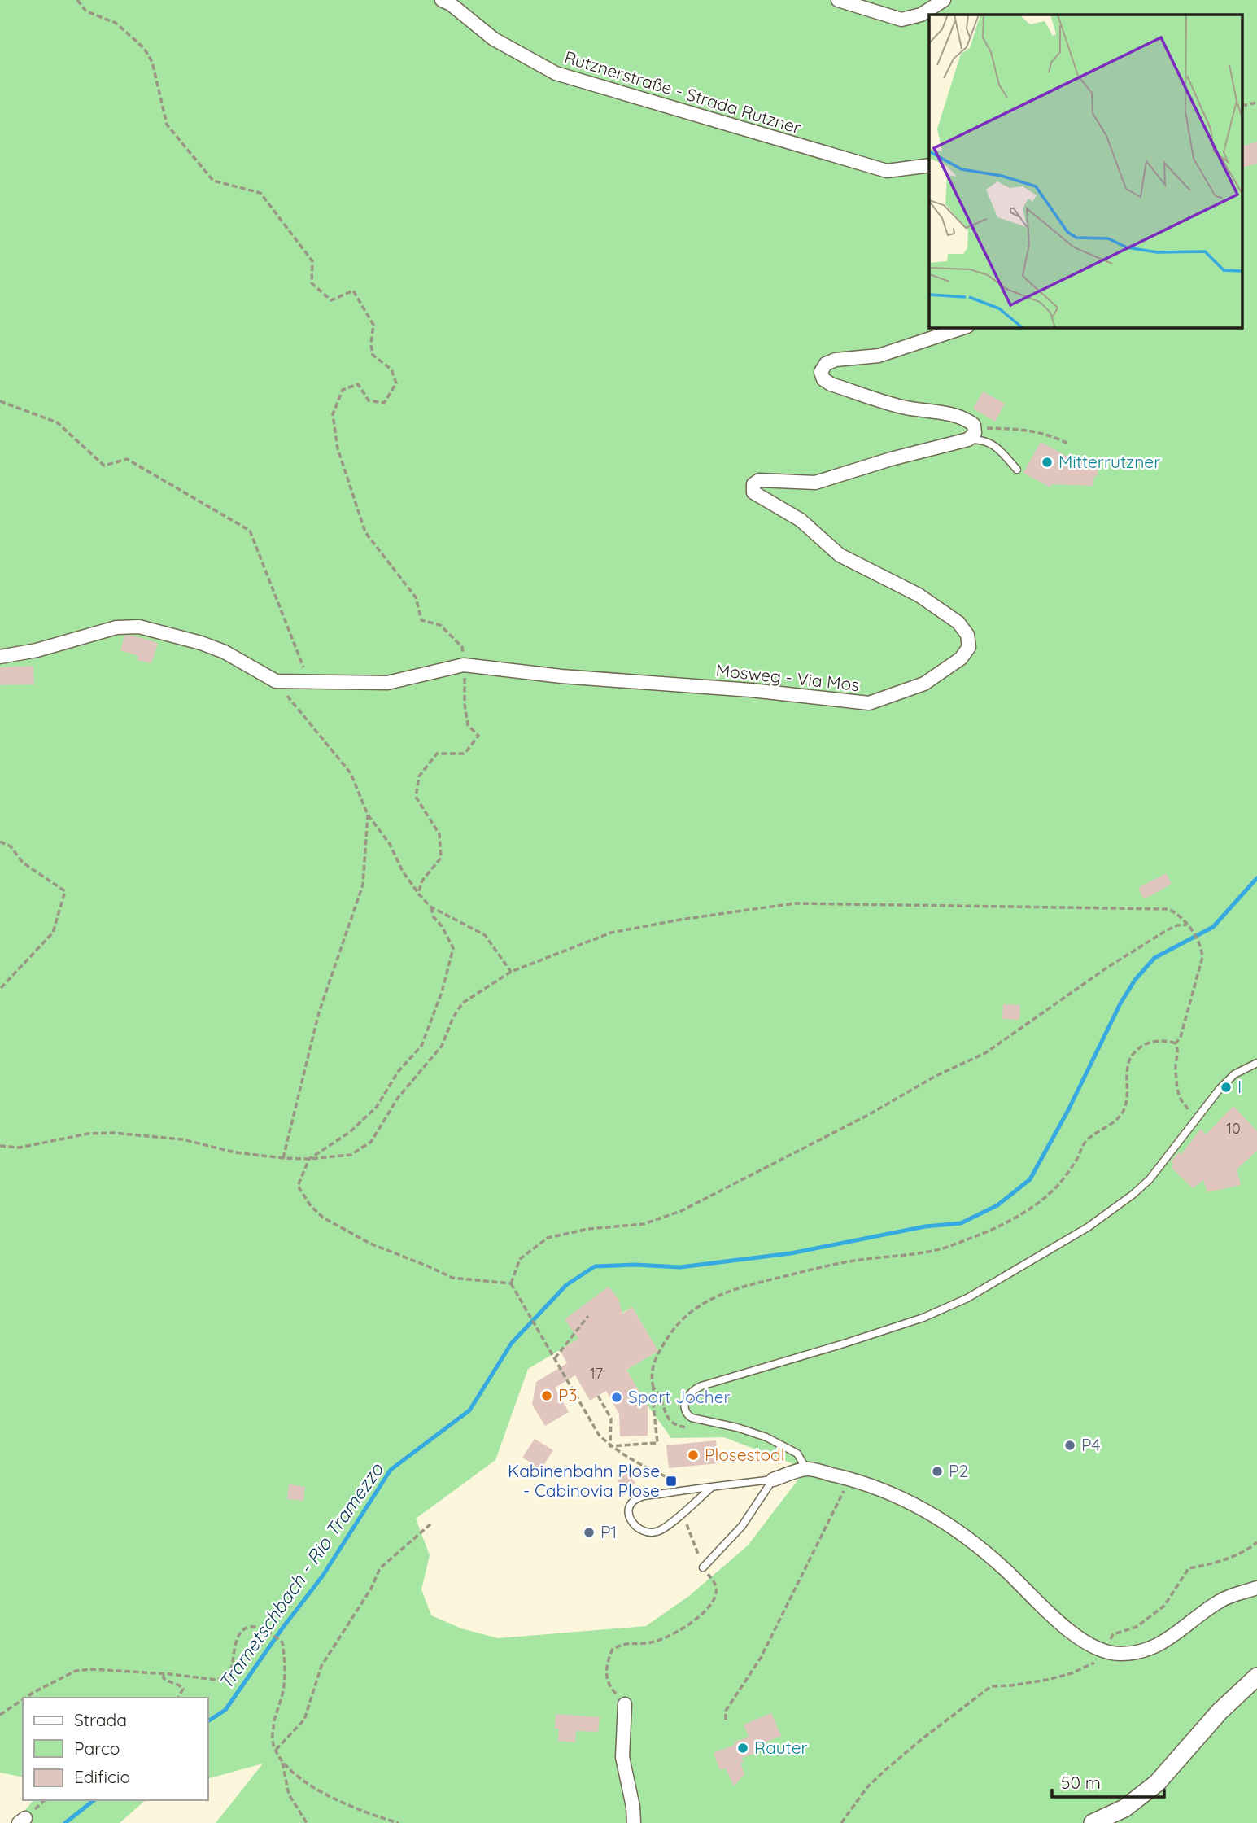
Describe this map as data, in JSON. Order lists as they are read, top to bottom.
{
  "streets": {
    "street": ["Rutznerstraße - Strada Rutzner", "Mosweg - Via Mos"]
  },
  "water": ["Trametschbach - Rio Tramezzo"],
  "places": {
    "other": [
      "Mitterrutzner",
      "I",
      "P3",
      "Sport Jocher",
      "P4",
      "Plosestodl",
      "P2",
      "P1",
      "Rauter"
    ],
    "transit": ["Kabinenbahn Plose - Cabinovia Plose"]
  },
  "house_numbers": ["10", "17"],
  "legend": ["Strada", "Parco", "Edificio"],
  "scale_bar": "50 m"
}
